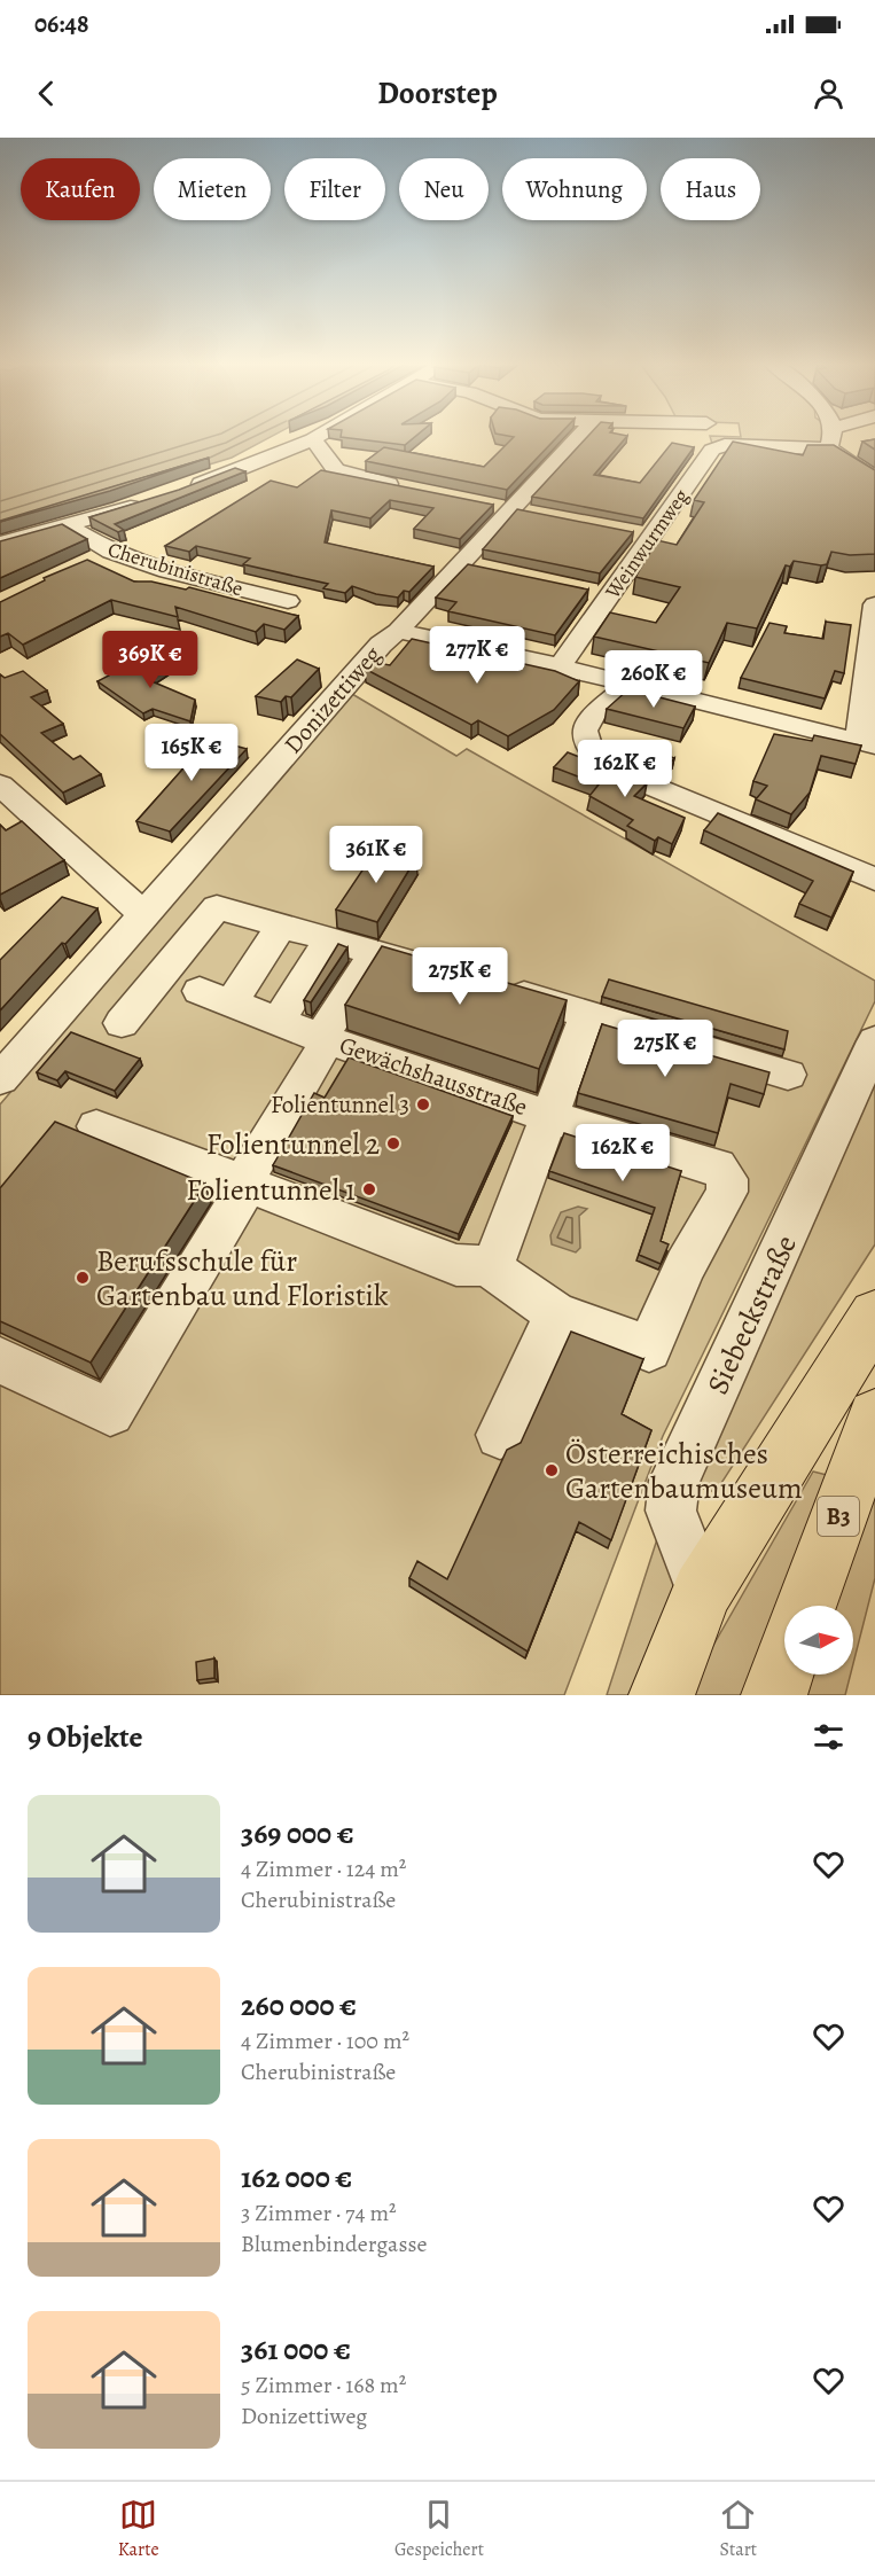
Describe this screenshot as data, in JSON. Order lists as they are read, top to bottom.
{
  "streets": {
    "main road": ["B3"],
    "street": [
      "Weinwurmweg",
      "Cherubinistraße",
      "Donizettiweg",
      "Gewächshausstraße",
      "Siebeckstraße"
    ]
  },
  "places": [
    "Folientunnel 3",
    "Folientunnel 2",
    "Folientunnel 1",
    "Berufsschule für Gartenbau und Floristik",
    "Österreichisches Gartenbaumuseum"
  ],
  "north": "right",
  "page": {
    "status": "06:48",
    "header": "Doorstep",
    "chip": [
      "Kaufen",
      "Mieten",
      "Filter",
      "Neu",
      "Wohnung",
      "Haus"
    ],
    "price": [
      "277K €",
      "369K €",
      "260K €",
      "165K €",
      "162K €",
      "361K €",
      "275K €",
      "275K €",
      "162K €"
    ],
    "heading": "9 Objekte",
    "list": [
      {
        "name": "369 000 €",
        "note": "4 Zimmer · 124 m² · Cherubinistraße"
      },
      {
        "name": "260 000 €",
        "note": "4 Zimmer · 100 m² · Cherubinistraße"
      },
      {
        "name": "162 000 €",
        "note": "3 Zimmer · 74 m² · Blumenbindergasse"
      },
      {
        "name": "361 000 €",
        "note": "5 Zimmer · 168 m² · Donizettiweg"
      }
    ],
    "tabs": ["Karte", "Gespeichert", "Start"]
  }
}
